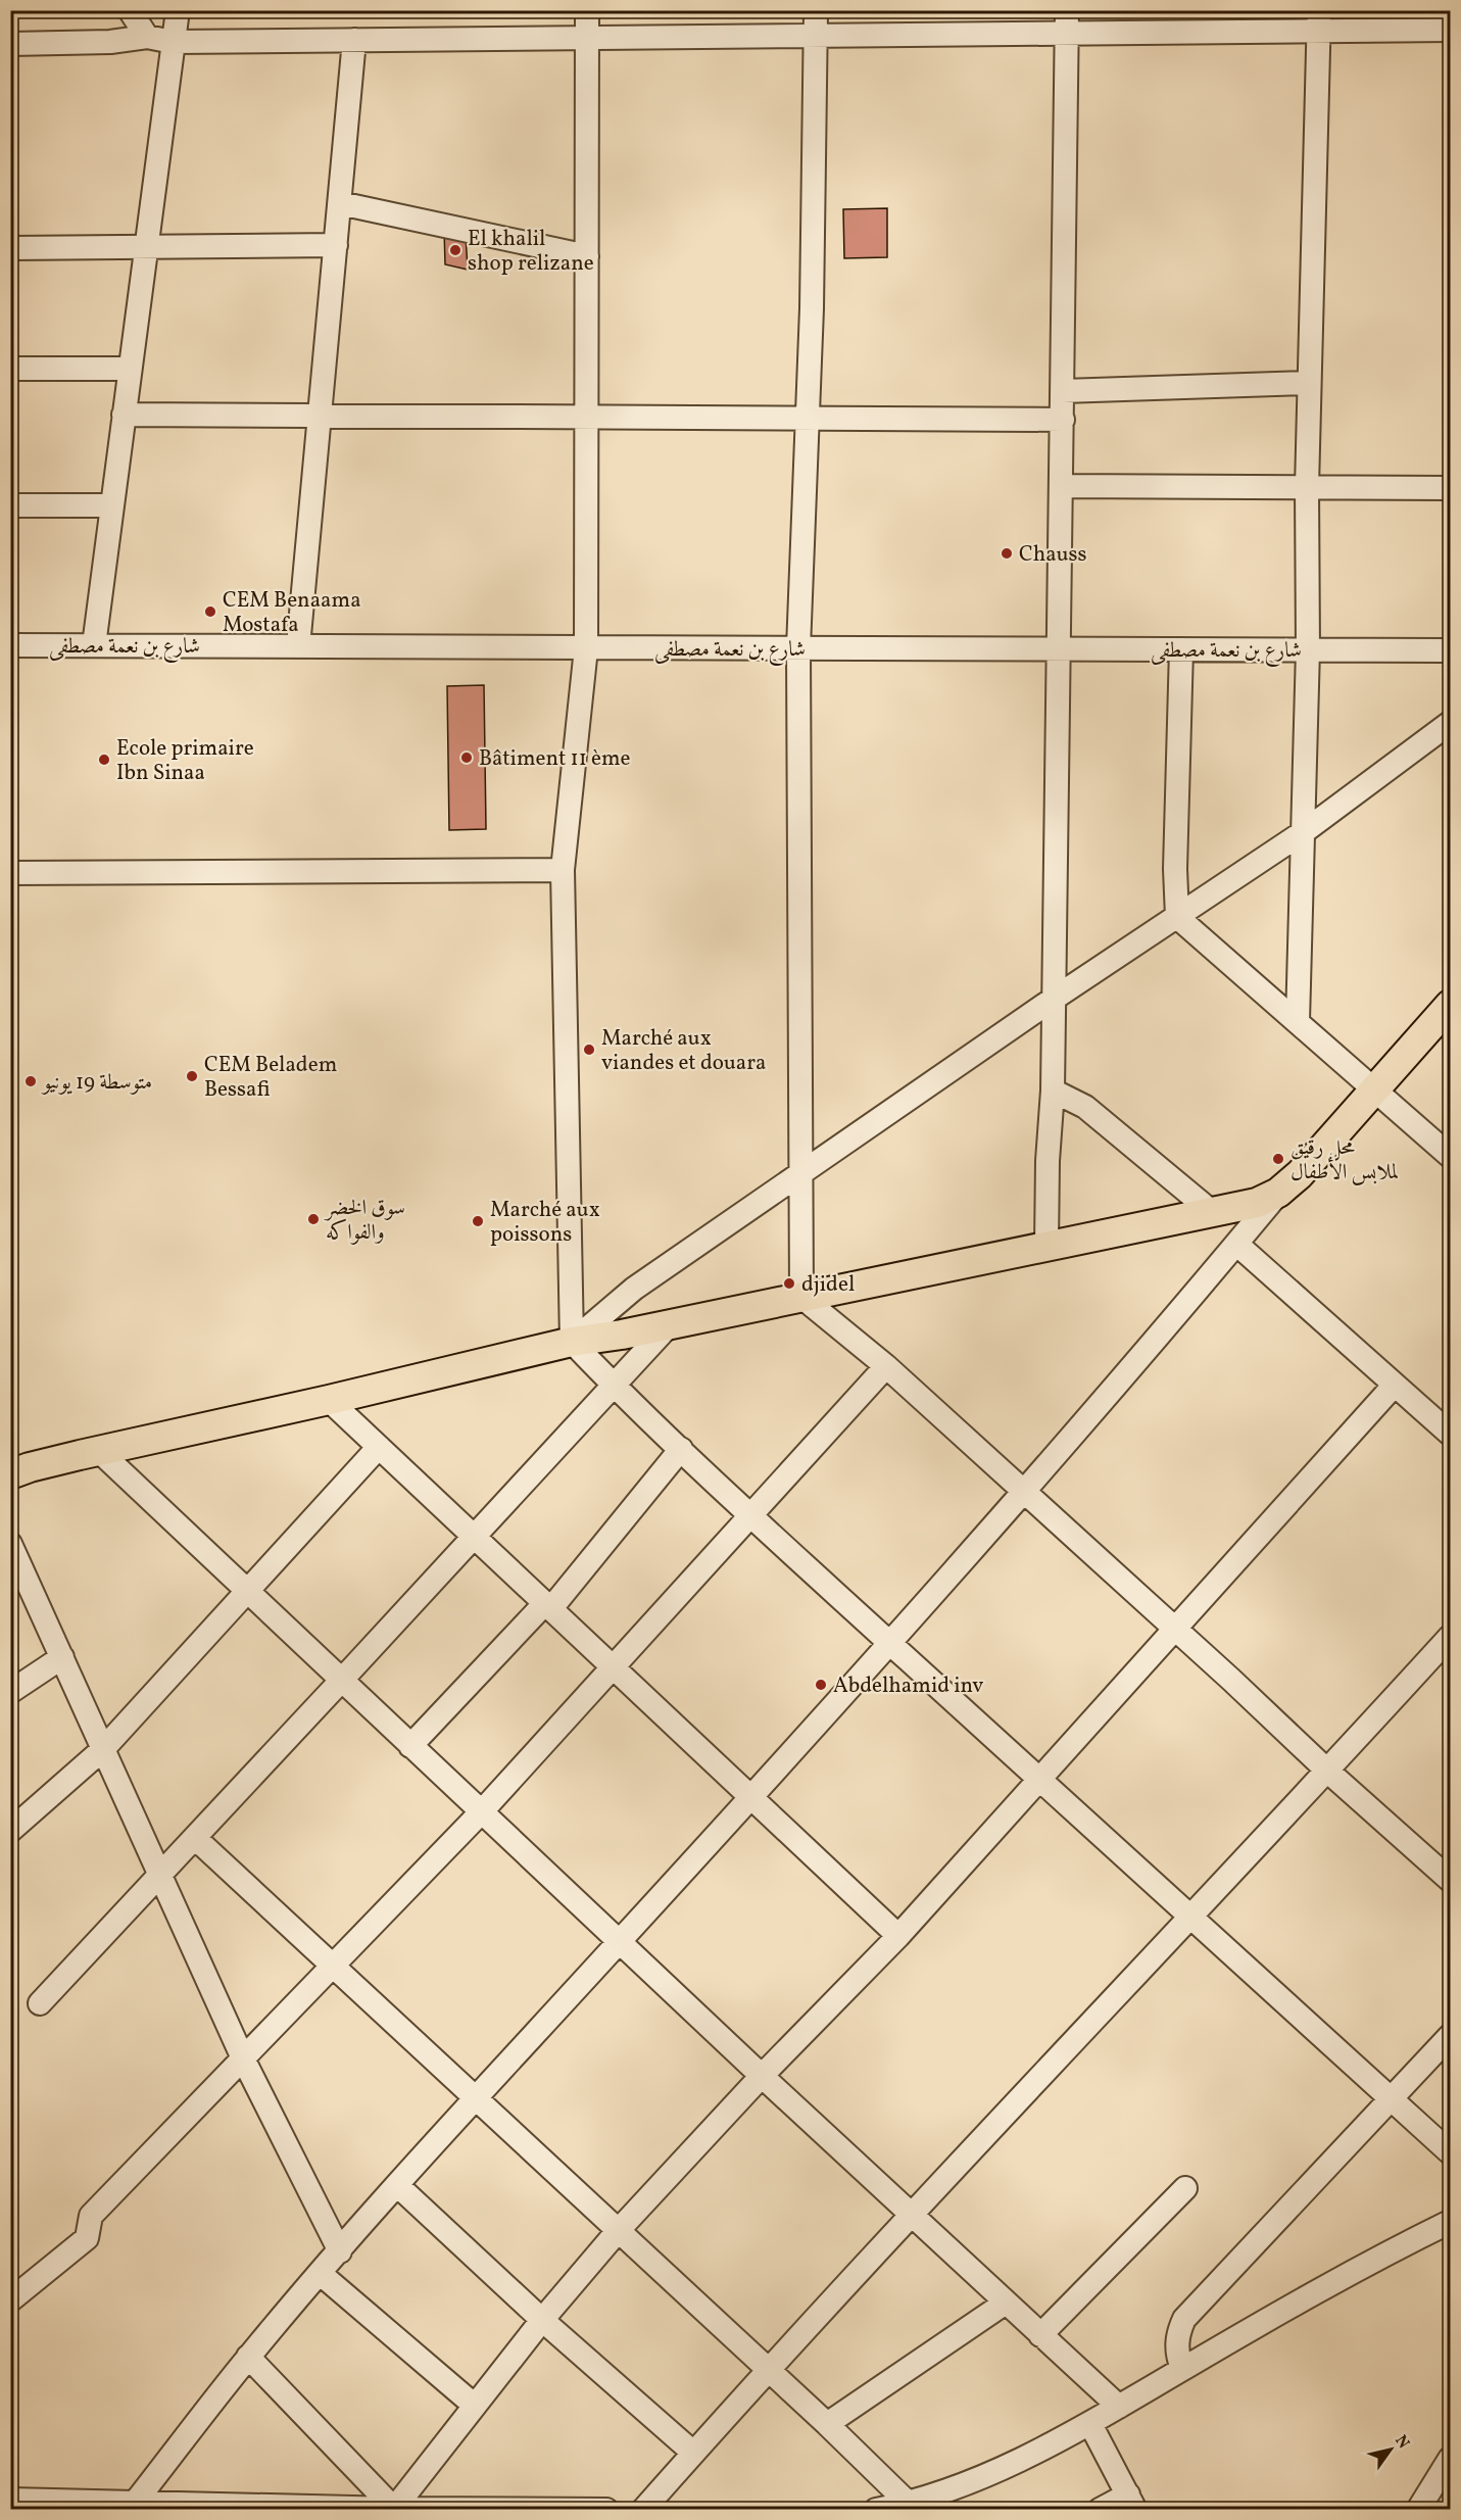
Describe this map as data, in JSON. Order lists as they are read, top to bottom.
{
  "streets": {
    "street": ["شارع بن نعمة مصطفى"]
  },
  "places": [
    "El khalil shop relizane",
    "Chauss",
    "CEM Benaama Mostafa",
    "Bâtiment 11 ème",
    "Ecole primaire Ibn Sinaa",
    "Marché aux viandes et douara",
    "CEM Beladem Bessafi",
    "متوسطة 19 يونيو",
    "محل رقيق لملابس الأطفال",
    "سوق الخضر والفواكه",
    "Marché aux poissons",
    "djidel",
    "Abdelhamid inv"
  ],
  "north": "top right"
}
